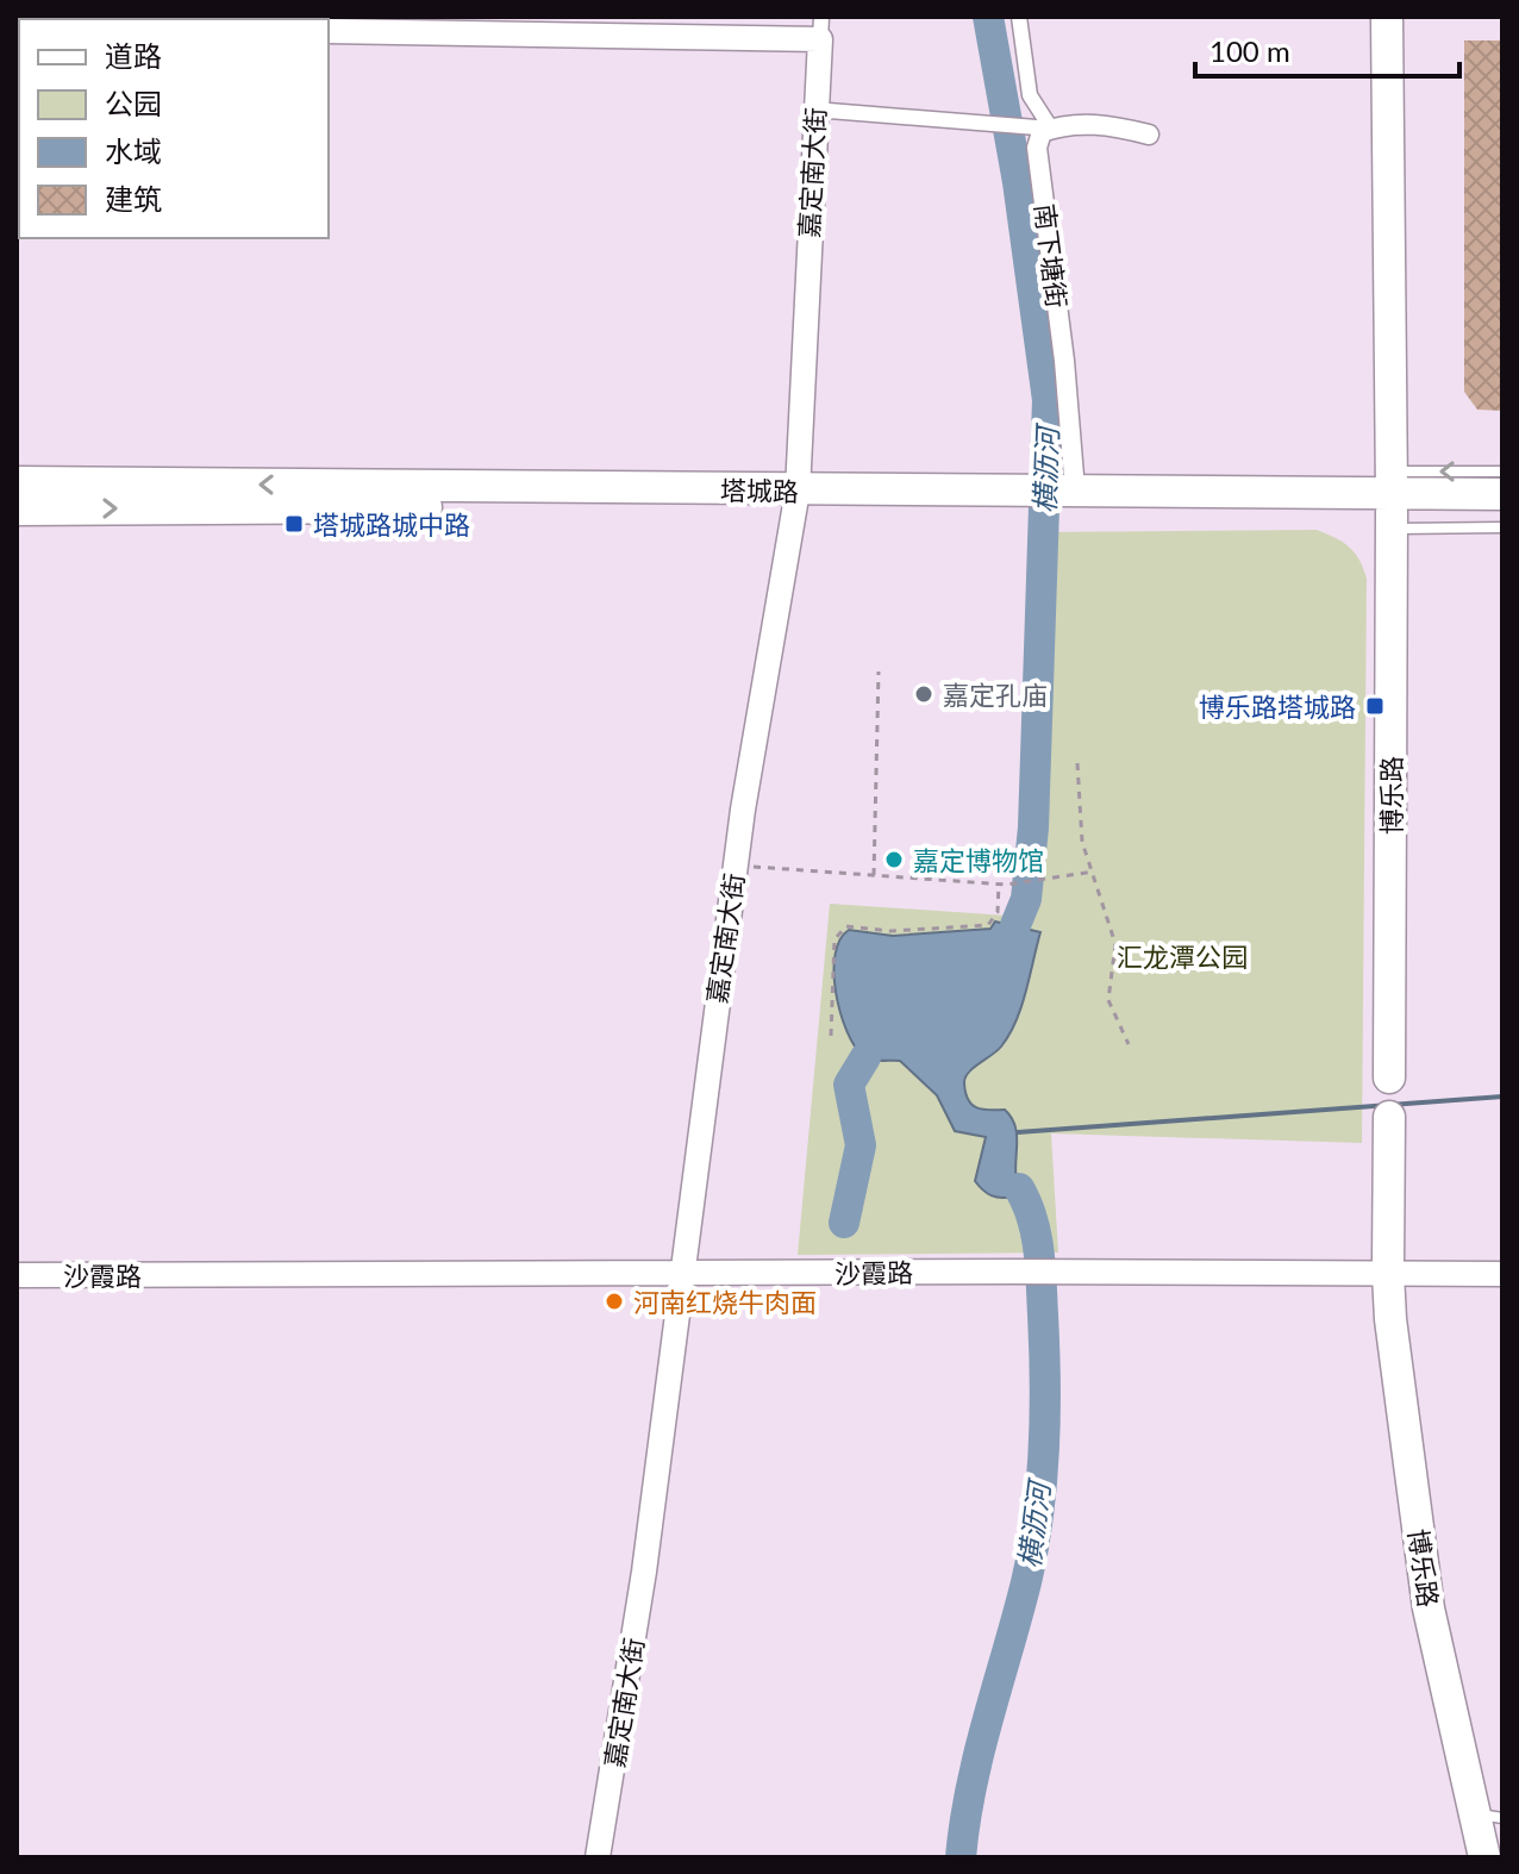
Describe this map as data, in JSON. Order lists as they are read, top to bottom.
{
  "streets": {
    "main road": ["塔城路", "博乐路"],
    "street": ["嘉定南大街", "南下塘街", "沙霞路"]
  },
  "crossings": [
    ["嘉定南大街", "塔城路"],
    ["嘉定南大街", "沙霞路"],
    ["南下塘街", "塔城路"],
    ["塔城路", "博乐路"],
    ["博乐路", "沙霞路"]
  ],
  "water": ["横沥河"],
  "parks": ["汇龙潭公园"],
  "places": {
    "transit": ["塔城路城中路", "博乐路塔城路"],
    "other": ["嘉定孔庙", "嘉定博物馆", "河南红烧牛肉面"]
  },
  "legend": [
    "道路",
    "公园",
    "水域",
    "建筑"
  ],
  "scale_bar": "100 m"
}
